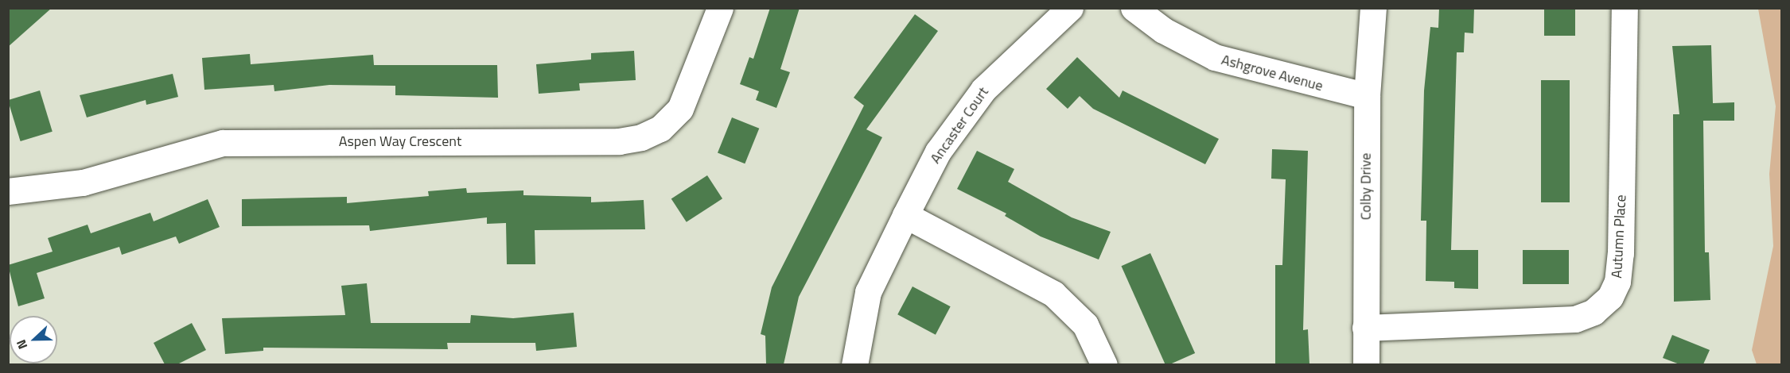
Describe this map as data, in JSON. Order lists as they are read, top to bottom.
{
  "streets": {
    "street": [
      "Ashgrove Avenue",
      "Ancaster Court",
      "Aspen Way Crescent",
      "Colby Drive",
      "Autumn Place"
    ]
  },
  "crossings": [
    ["Ashgrove Avenue", "Colby Drive"],
    ["Colby Drive", "Autumn Place"]
  ],
  "north": "left"
}
